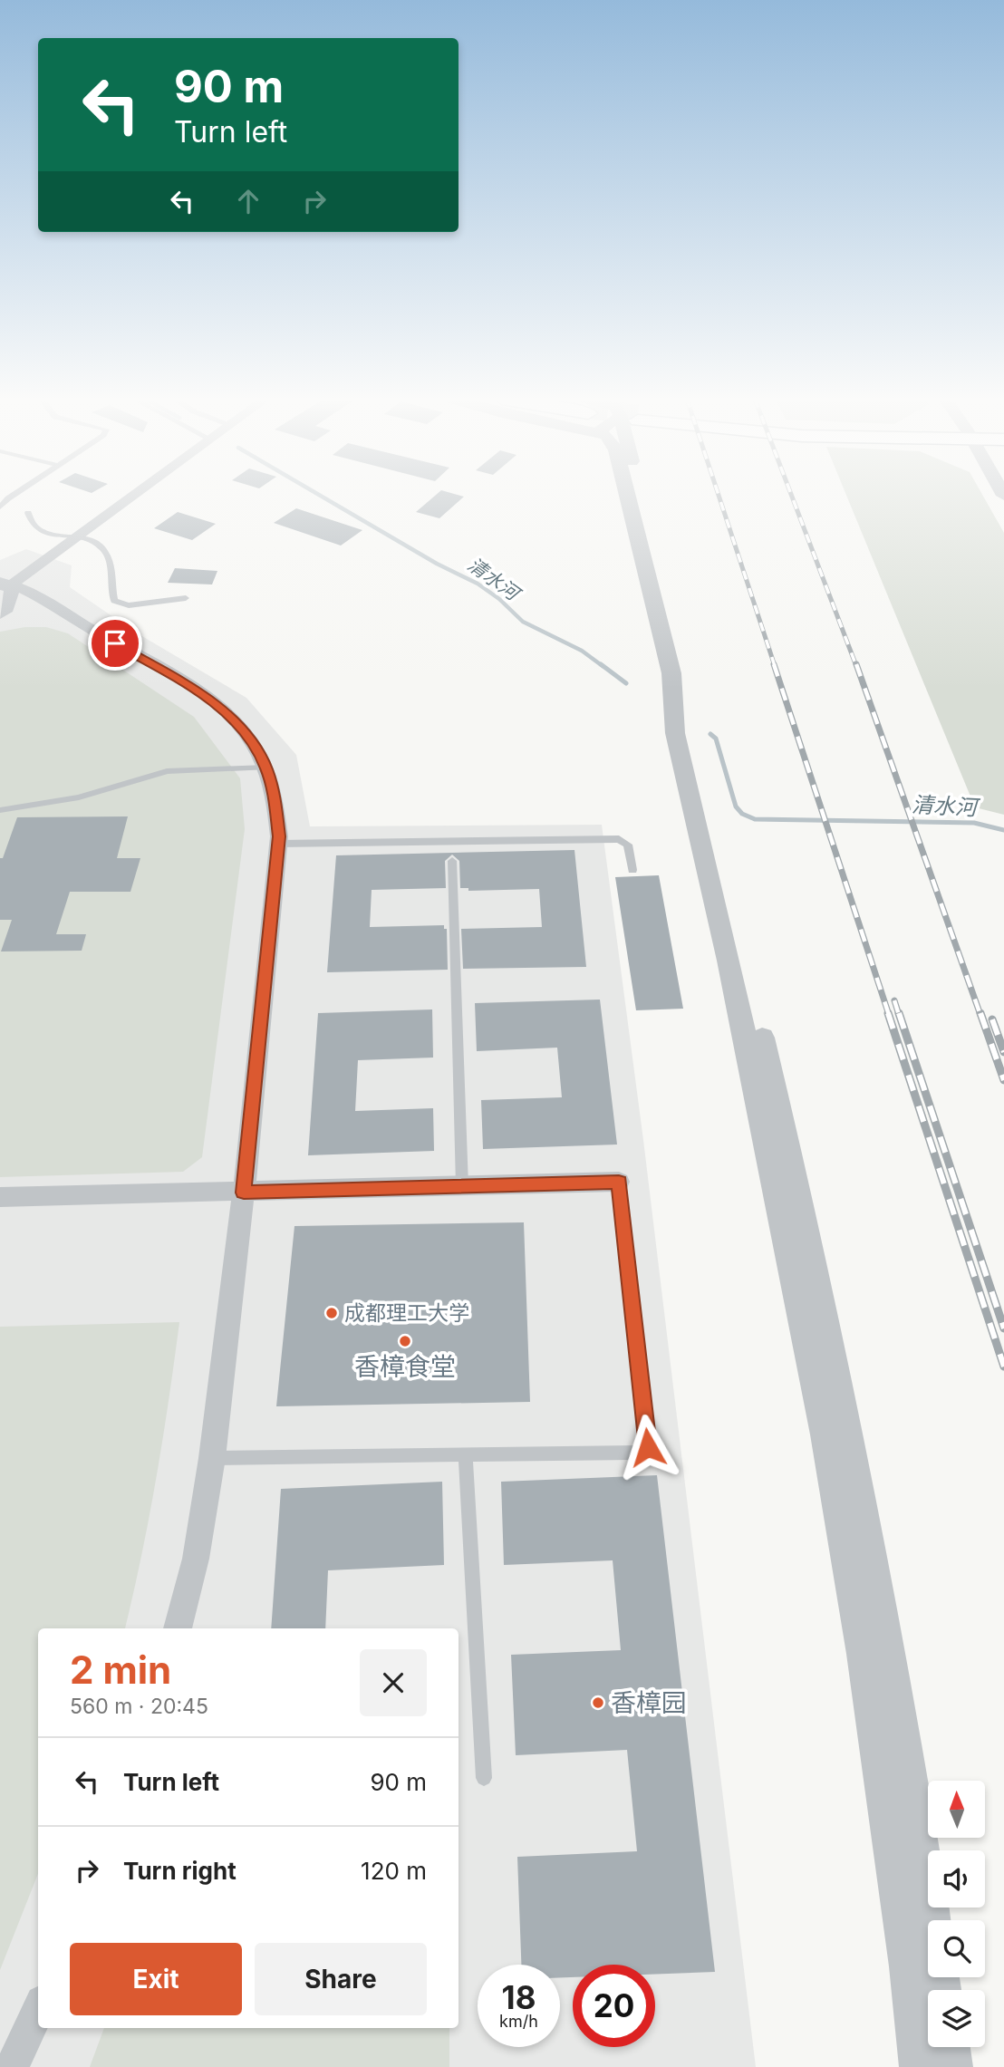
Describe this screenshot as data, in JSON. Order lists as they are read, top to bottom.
{
  "water": ["清水河"],
  "places": ["成都理工大学", "香樟食堂", "香樟园"],
  "north": "top",
  "page": {
    "turn": ["90 m", "Turn left"],
    "heading": ["2 min", "560 m · 20:45"],
    "list": [
      {
        "name": "Turn left",
        "value": "90 m"
      },
      {
        "name": "Turn right",
        "value": "120 m"
      }
    ],
    "buttons": ["Exit", "Share"],
    "speed": "18 km/h",
    "limit": "20"
  }
}
